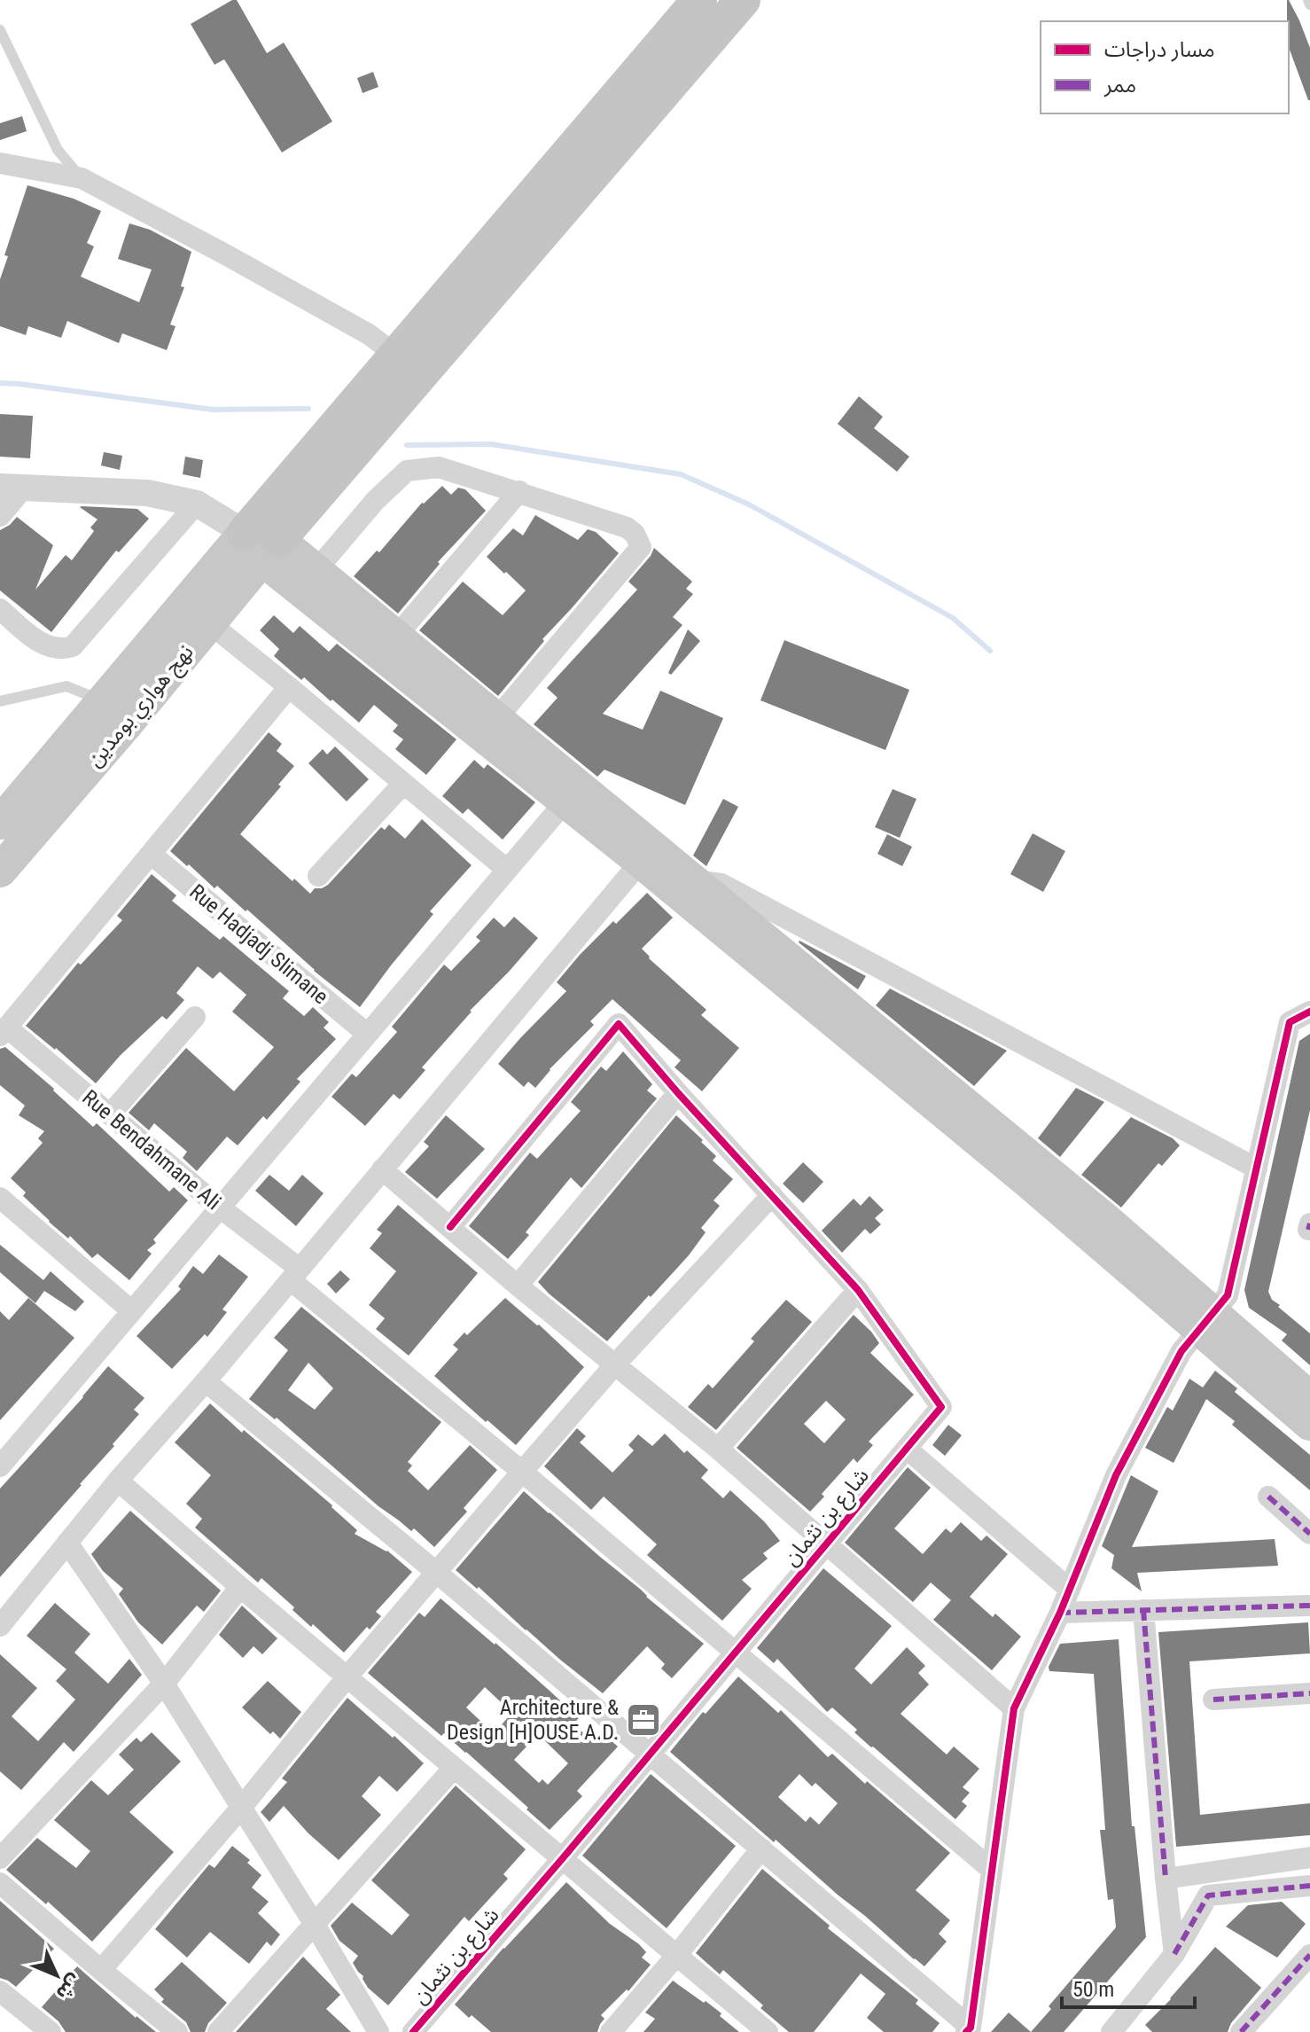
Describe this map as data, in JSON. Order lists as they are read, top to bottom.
{
  "streets": {
    "main road": ["نهج هواري بومدين"],
    "street": ["Rue Hadjadj Slimane", "Rue Bendahmane Ali", "شارع بن نثمان"]
  },
  "crossings": [
    ["Rue Bendahmane Ali", "شارع بن نثمان"]
  ],
  "places": {
    "office": ["Architecture & Design [H]OUSE A.D."]
  },
  "legend": ["مسار دراجات", "ممر"],
  "scale_bar": "50 m",
  "north": "bottom right"
}
